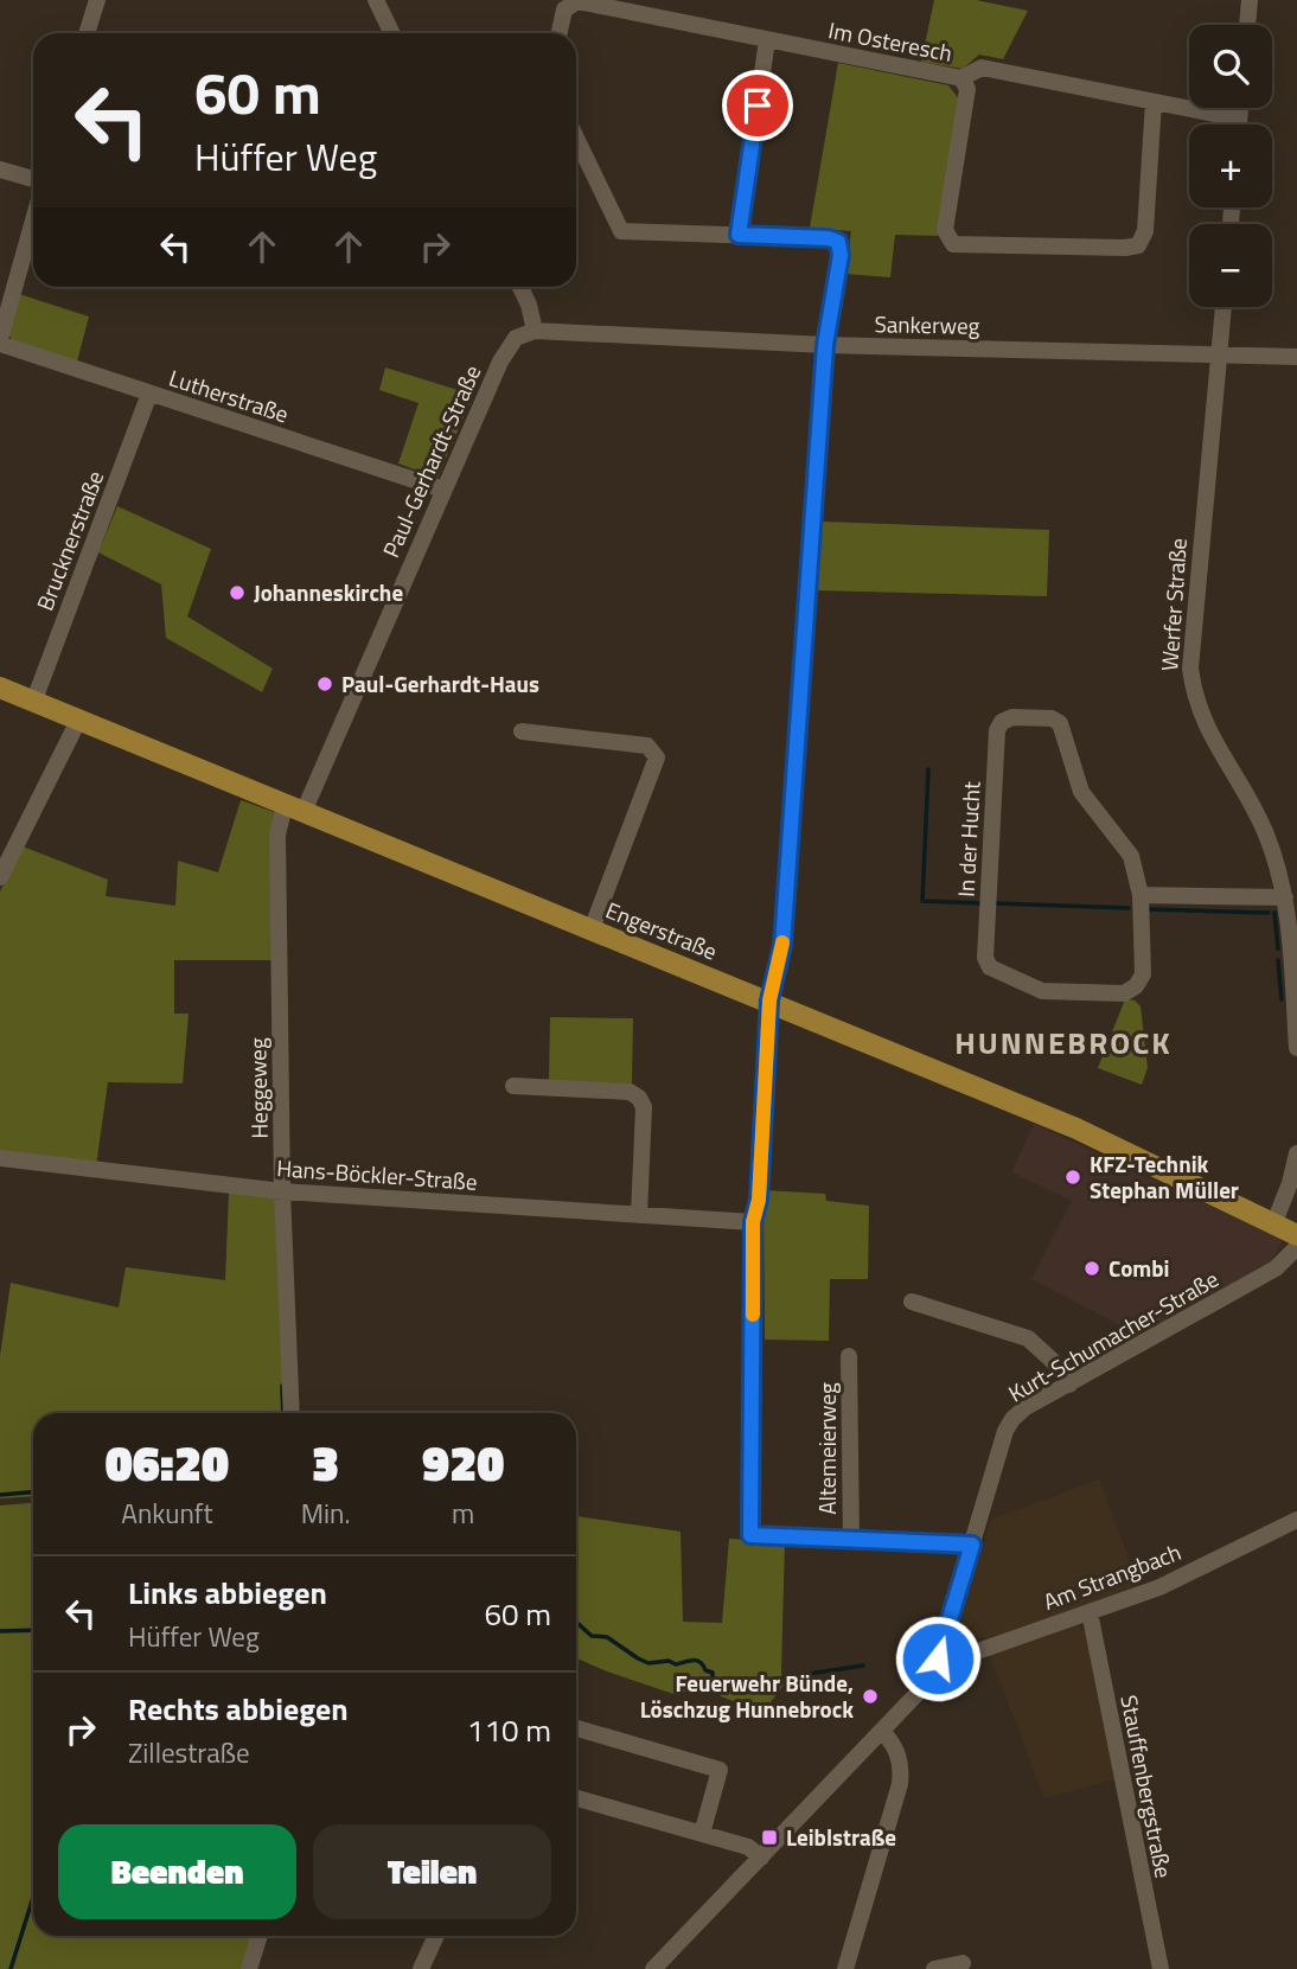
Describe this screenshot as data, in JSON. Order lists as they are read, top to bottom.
{
  "streets": {
    "main road": ["Engerstraße"],
    "street": [
      "Im Osteresch",
      "Sankerweg",
      "Lutherstraße",
      "Paul-Gerhardt-Straße",
      "Brucknerstraße",
      "Werfer Straße",
      "In der Hucht",
      "Heggeweg",
      "Hans-Böckler-Straße",
      "Kurt-Schumacher-Straße",
      "Altemeierweg",
      "Am Strangbach",
      "Stauffenbergstraße"
    ]
  },
  "crossings": [
    ["Sankerweg", "Paul-Gerhardt-Straße"],
    ["Sankerweg", "Werfer Straße"],
    ["Lutherstraße", "Paul-Gerhardt-Straße"],
    ["Lutherstraße", "Brucknerstraße"],
    ["Paul-Gerhardt-Straße", "Engerstraße"],
    ["Paul-Gerhardt-Straße", "Heggeweg"],
    ["Brucknerstraße", "Engerstraße"],
    ["Engerstraße", "Heggeweg"],
    ["Heggeweg", "Hans-Böckler-Straße"],
    ["Kurt-Schumacher-Straße", "Am Strangbach"],
    ["Am Strangbach", "Stauffenbergstraße"]
  ],
  "districts": ["HUNNEBROCK"],
  "places": {
    "other": [
      "Johanneskirche",
      "Paul-Gerhardt-Haus",
      "KFZ-Technik Stephan Müller",
      "Combi",
      "Feuerwehr Bünde, Löschzug Hunnebrock"
    ],
    "transit": ["Leiblstraße"]
  },
  "page": {
    "map_buttons": ["+", "−"],
    "turn": ["60 m", "Hüffer Weg"],
    "eta": [
      "06:20",
      "Ankunft",
      "3",
      "Min.",
      "920",
      "m"
    ],
    "list": [
      {
        "name": "Links abbiegen",
        "note": "Hüffer Weg",
        "value": "60 m"
      },
      {
        "name": "Rechts abbiegen",
        "note": "Zillestraße",
        "value": "110 m"
      }
    ],
    "buttons": ["Beenden", "Teilen"]
  }
}
